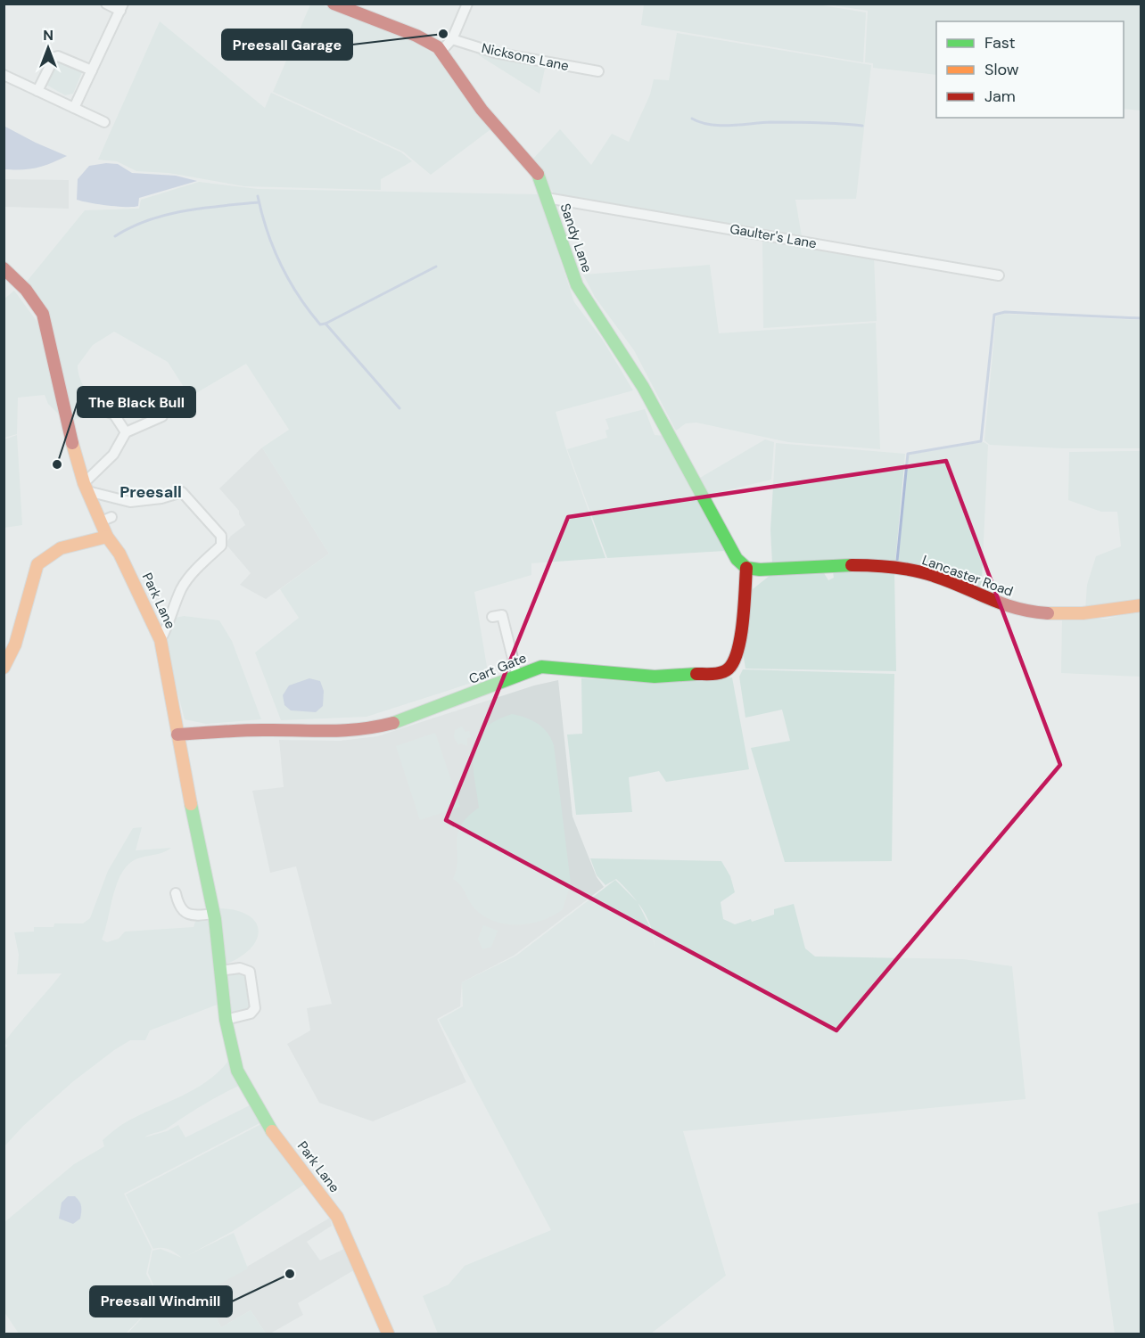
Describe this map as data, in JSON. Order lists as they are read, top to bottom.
{
  "streets": {
    "main road": [
      "Sandy Lane",
      "Lancaster Road",
      "Park Lane",
      "Cart Gate"
    ],
    "street": ["Nicksons Lane", "Gaulter's Lane"]
  },
  "crossings": [
    ["Gaulter's Lane", "Sandy Lane"],
    ["Sandy Lane", "Lancaster Road"],
    ["Sandy Lane", "Cart Gate"],
    ["Lancaster Road", "Cart Gate"],
    ["Park Lane", "Cart Gate"]
  ],
  "districts": ["Preesall"],
  "places": ["Preesall Garage", "The Black Bull", "Preesall Windmill"],
  "legend": ["Fast", "Slow", "Jam"],
  "north": "top"
}
